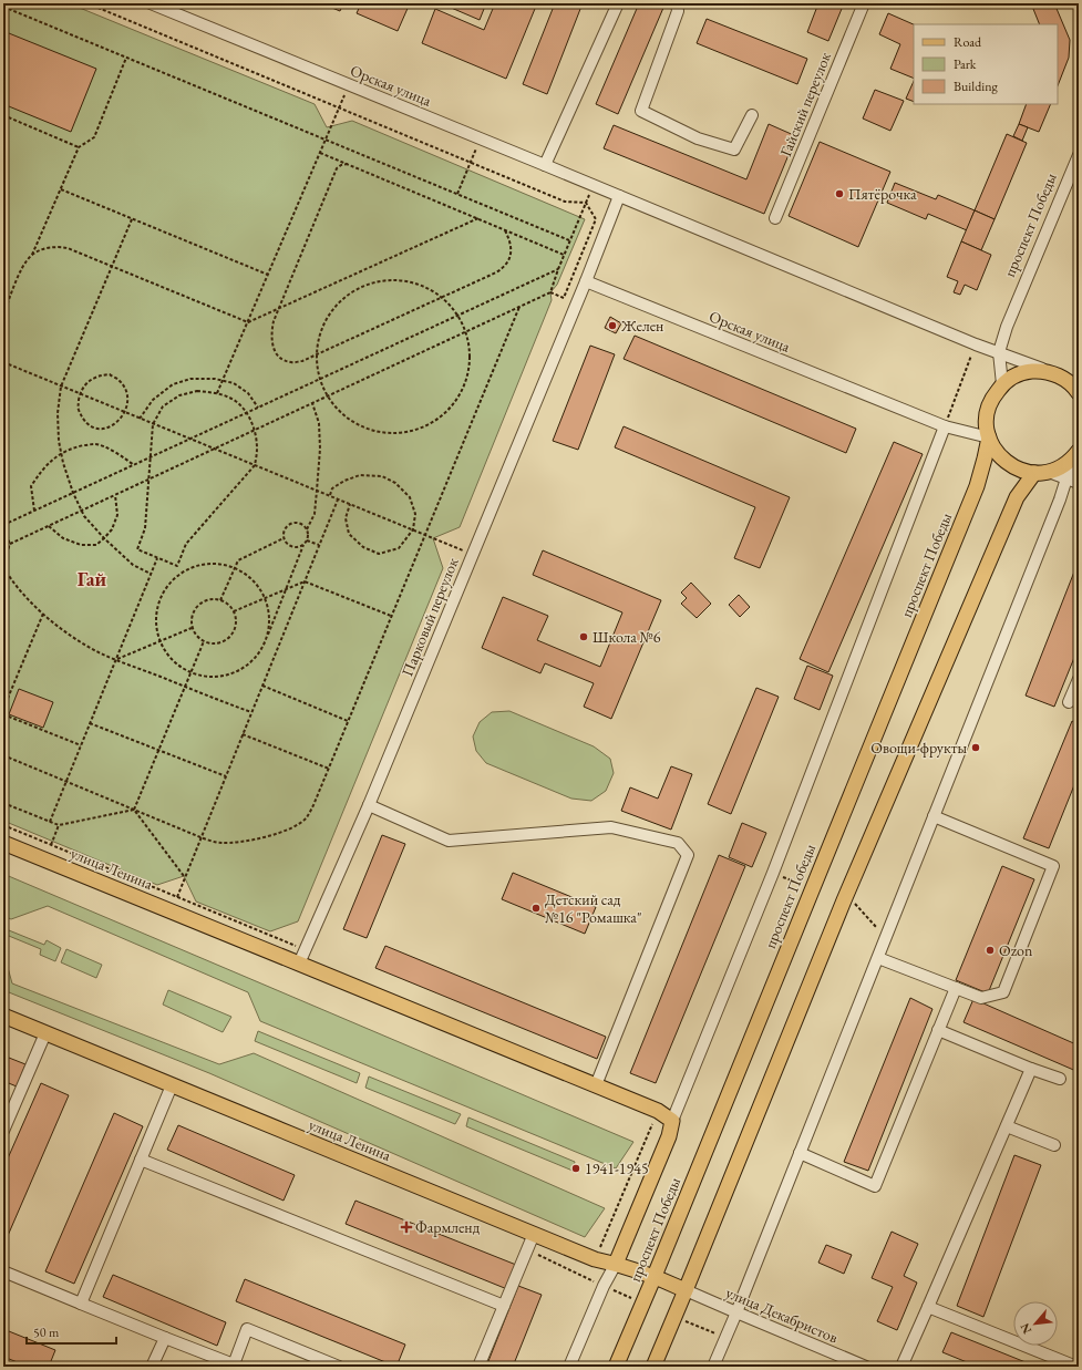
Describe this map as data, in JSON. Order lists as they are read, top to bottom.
{
  "streets": {
    "main road": ["проспект Победы", "улица Ленина"],
    "street": [
      "Орская улица",
      "Гайский переулок",
      "Парковый переулок",
      "улица Декабристов"
    ]
  },
  "crossings": [
    ["Орская улица", "проспект Победы"],
    ["Орская улица", "Парковый переулок"],
    ["проспект Победы", "улица Ленина"],
    ["Парковый переулок", "улица Ленина"],
    ["улица Ленина", "улица Декабристов"]
  ],
  "districts": ["Гай"],
  "places": {
    "other": [
      "Пятёрочка",
      "Желен",
      "Школа №6",
      "Овощи-фрукты",
      "Детский сад №16 \"Ромашка\"",
      "Ozon",
      "1941-1945"
    ],
    "health": ["Фармленд"]
  },
  "legend": ["Road", "Park", "Building"],
  "scale_bar": "50 m",
  "north": "bottom left"
}
